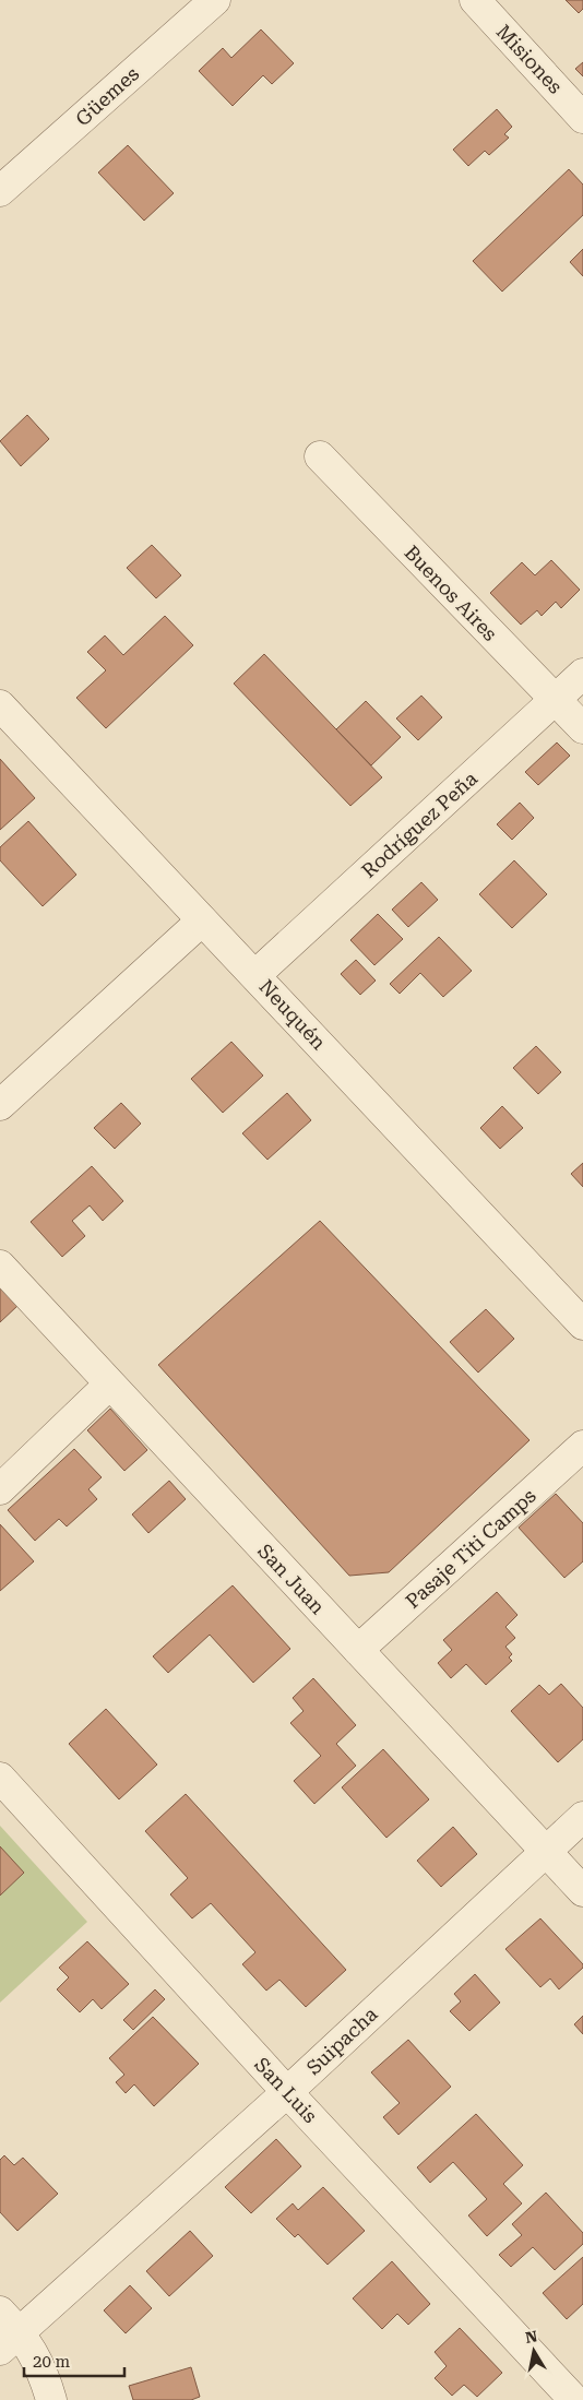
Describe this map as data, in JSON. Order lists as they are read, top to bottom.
{
  "streets": {
    "street": [
      "Misiones",
      "Güemes",
      "Buenos Aires",
      "Rodríguez Peña",
      "Neuquén",
      "Pasaje Titi Camps",
      "San Juan",
      "Suipacha",
      "San Luis"
    ]
  },
  "crossings": [
    ["Buenos Aires", "Rodríguez Peña"],
    ["Rodríguez Peña", "Neuquén"],
    ["Pasaje Titi Camps", "San Juan"],
    ["San Juan", "Suipacha"],
    ["Suipacha", "San Luis"]
  ],
  "scale_bar": "20 m",
  "north": "top"
}
